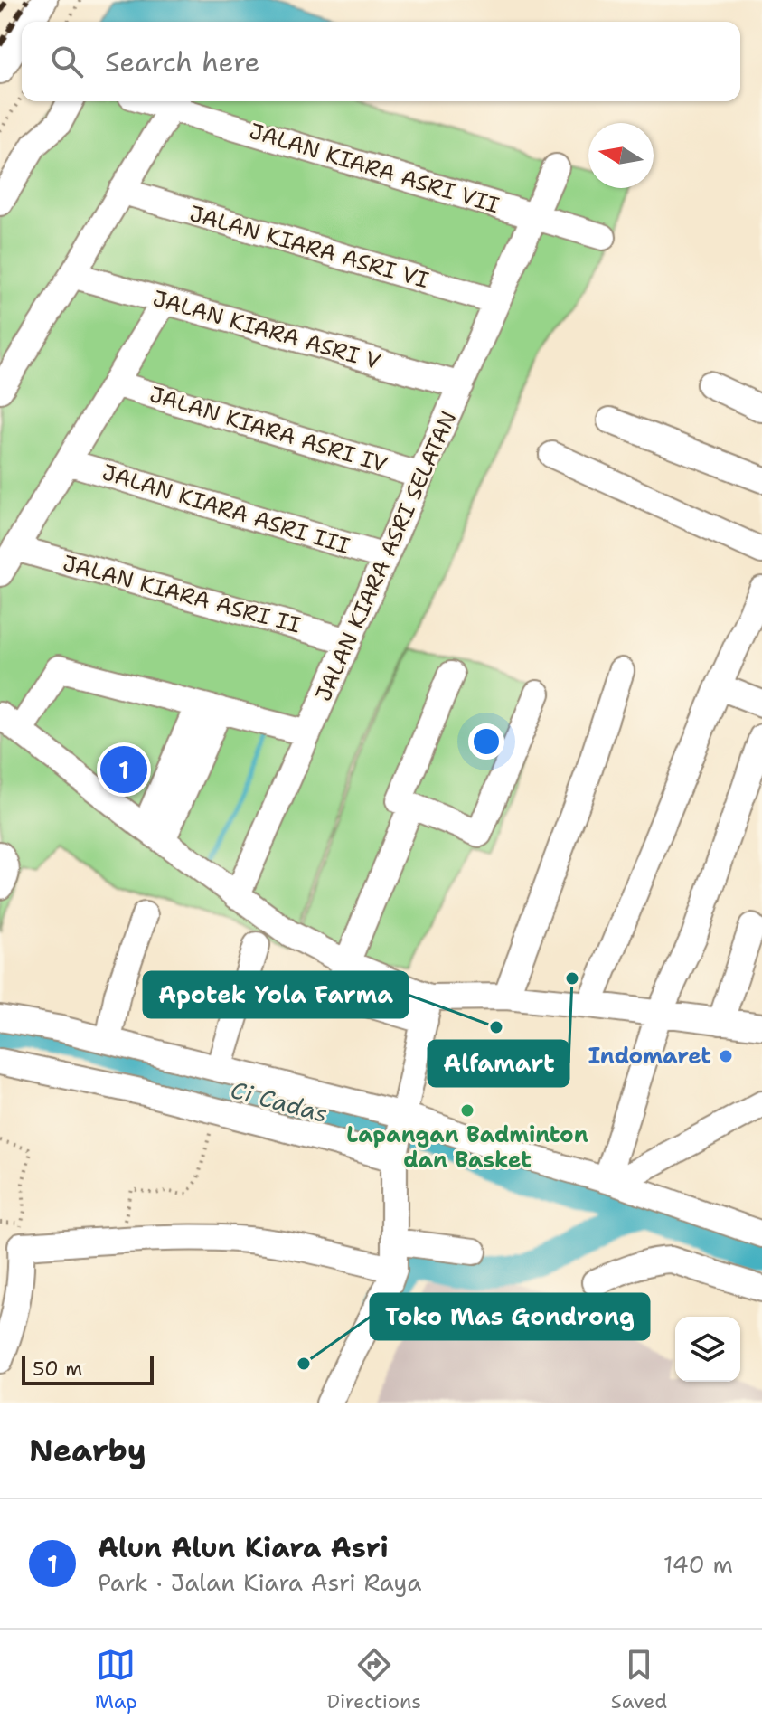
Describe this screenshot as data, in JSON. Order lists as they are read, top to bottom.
{
  "streets": {
    "street": [
      "JALAN KIARA ASRI VII",
      "JALAN KIARA ASRI VI",
      "JALAN KIARA ASRI V",
      "JALAN KIARA ASRI IV",
      "JALAN KIARA ASRI III",
      "JALAN KIARA ASRI SELATAN",
      "JALAN KIARA ASRI II"
    ]
  },
  "crossings": [
    ["JALAN KIARA ASRI VII", "JALAN KIARA ASRI SELATAN"],
    ["JALAN KIARA ASRI VI", "JALAN KIARA ASRI SELATAN"],
    ["JALAN KIARA ASRI V", "JALAN KIARA ASRI SELATAN"],
    ["JALAN KIARA ASRI IV", "JALAN KIARA ASRI SELATAN"],
    ["JALAN KIARA ASRI III", "JALAN KIARA ASRI SELATAN"],
    ["JALAN KIARA ASRI SELATAN", "JALAN KIARA ASRI II"]
  ],
  "water": ["Ci Cadas"],
  "places": [
    "Alfamart",
    "Apotek Yola Farma",
    "Indomaret",
    "Lapangan Badminton dan Basket",
    "Toko Mas Gondrong"
  ],
  "scale_bar": "50 m",
  "north": "left",
  "page": {
    "search": "Search here",
    "pins": "1",
    "scale": "50 m",
    "heading": "Nearby",
    "list": [
      {
        "mark": "1",
        "name": "Alun Alun Kiara Asri",
        "note": "Park · Jalan Kiara Asri Raya",
        "value": "140 m"
      }
    ],
    "nav": ["Map", "Directions", "Saved"]
  }
}
